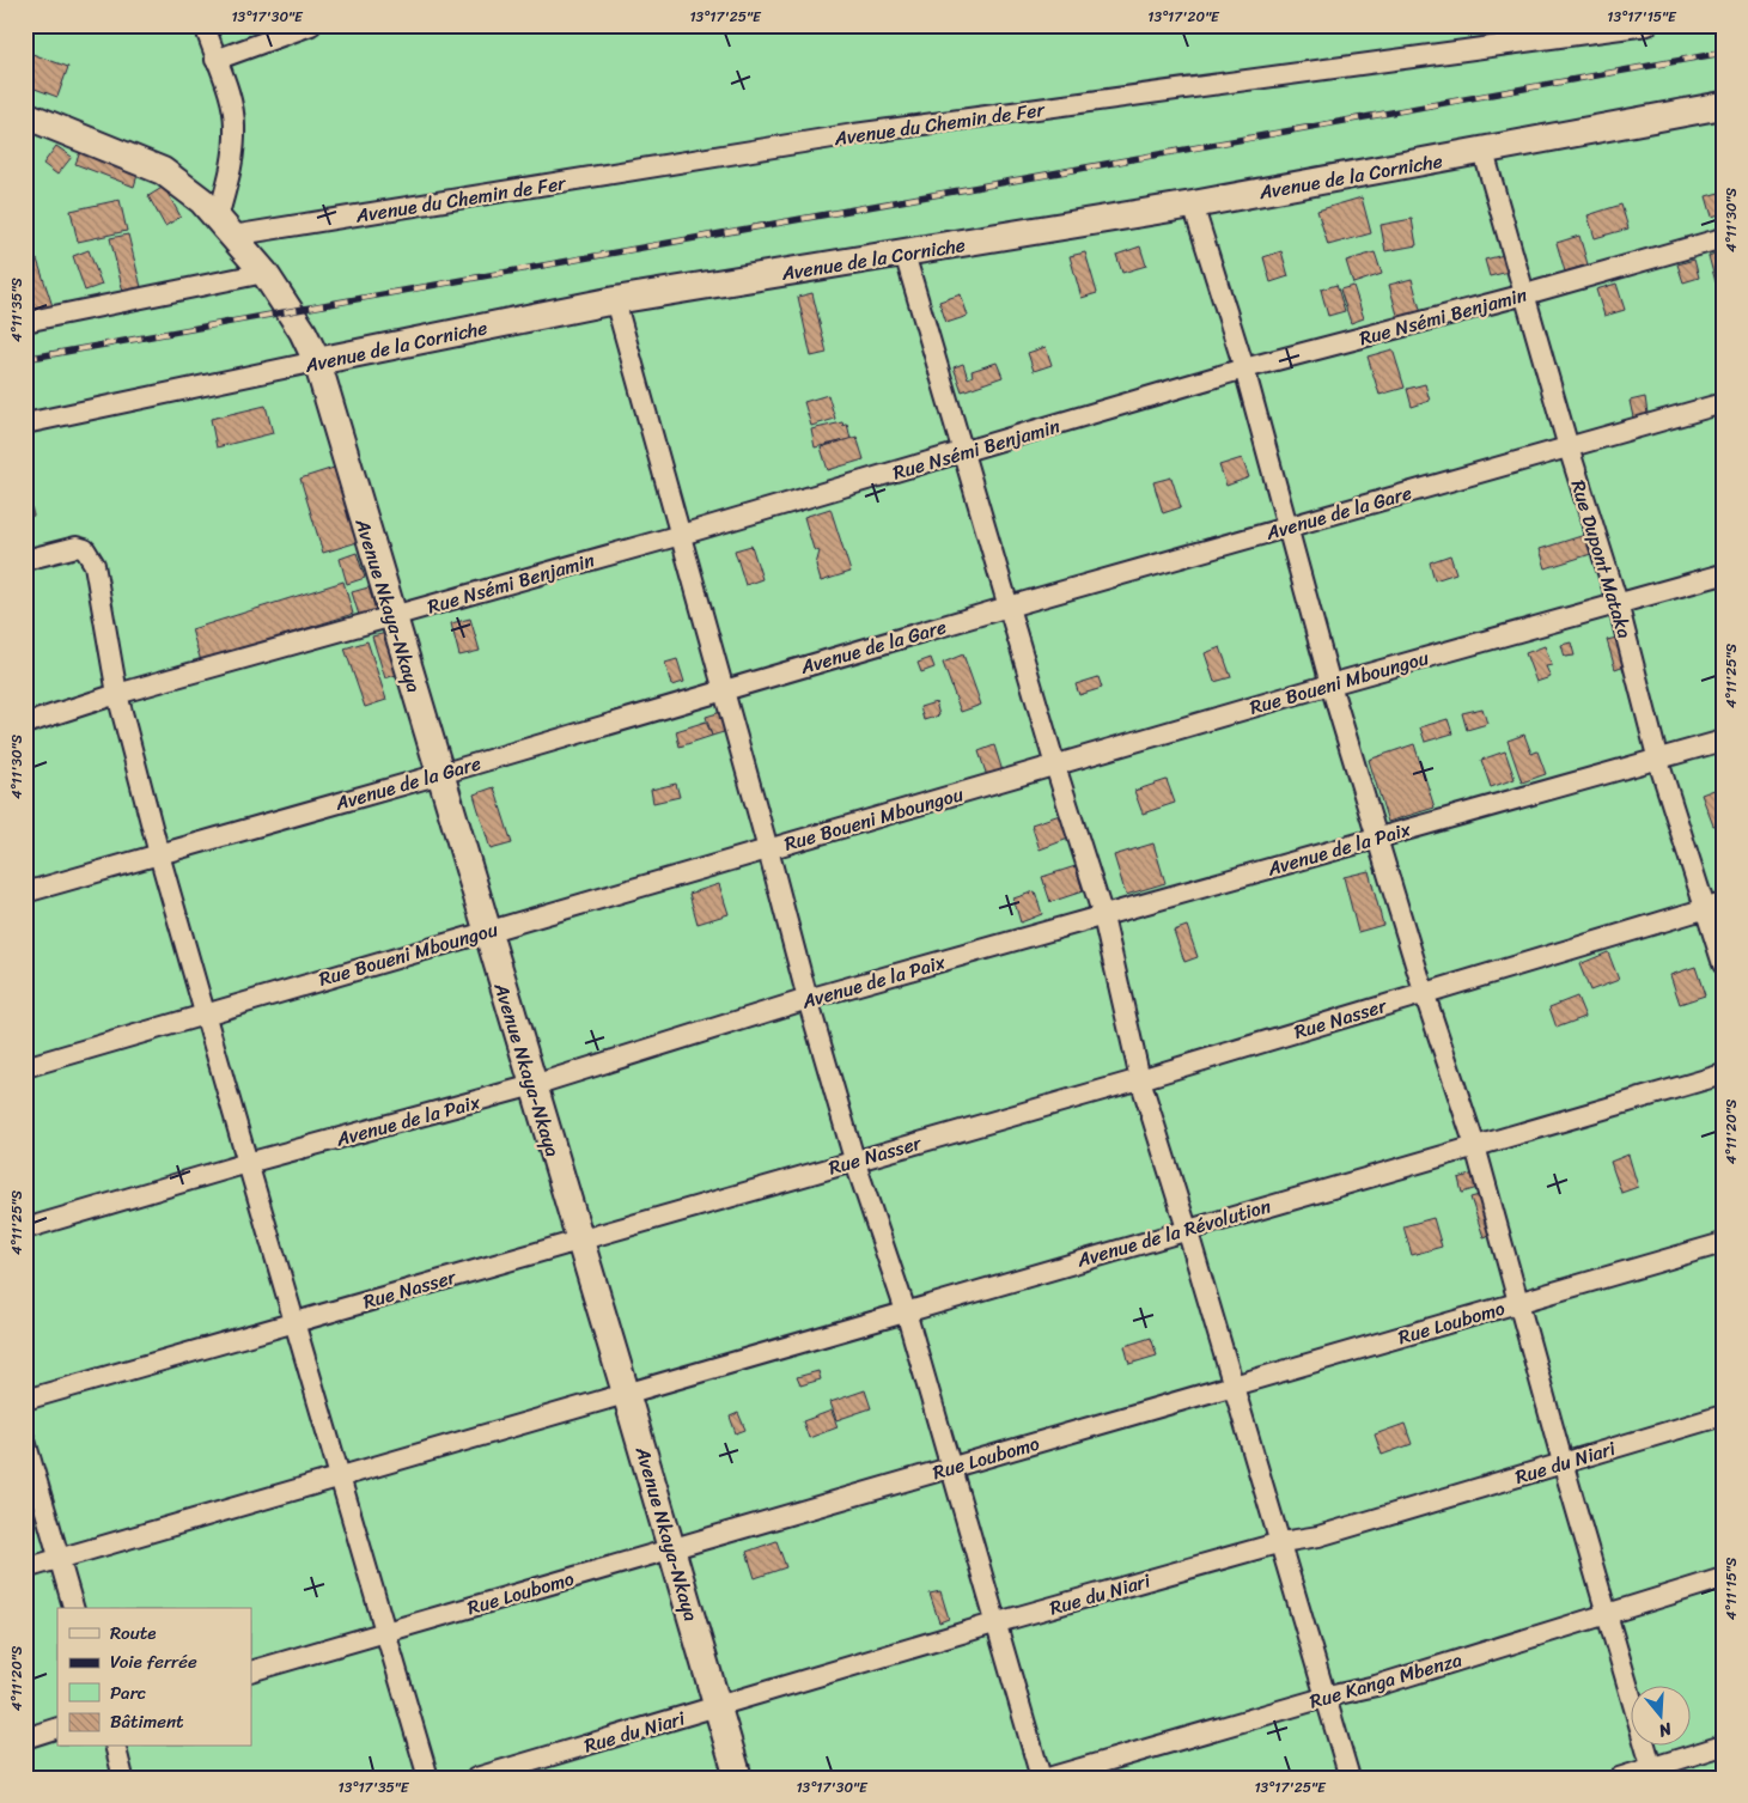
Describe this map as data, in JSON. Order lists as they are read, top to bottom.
{
  "streets": {
    "street": [
      "Avenue du Chemin de Fer",
      "Avenue de la Corniche",
      "Rue Nsémi Benjamin",
      "Avenue de la Gare",
      "Rue Dupont Mataka",
      "Avenue Nkaya-Nkaya",
      "Rue Boueni Mboungou",
      "Avenue de la Paix",
      "Rue Nasser",
      "Avenue de la Révolution",
      "Rue Loubomo",
      "Rue du Niari",
      "Rue Kanga Mbenza"
    ]
  },
  "crossings": [
    ["Avenue du Chemin de Fer", "Avenue Nkaya-Nkaya"],
    ["Avenue de la Corniche", "Rue Dupont Mataka"],
    ["Avenue de la Corniche", "Avenue Nkaya-Nkaya"],
    ["Rue Nsémi Benjamin", "Rue Dupont Mataka"],
    ["Rue Nsémi Benjamin", "Avenue Nkaya-Nkaya"],
    ["Avenue de la Gare", "Rue Dupont Mataka"],
    ["Avenue de la Gare", "Avenue Nkaya-Nkaya"],
    ["Rue Dupont Mataka", "Rue Boueni Mboungou"],
    ["Rue Dupont Mataka", "Avenue de la Paix"],
    ["Rue Dupont Mataka", "Rue Nasser"],
    ["Avenue Nkaya-Nkaya", "Rue Boueni Mboungou"],
    ["Avenue Nkaya-Nkaya", "Avenue de la Paix"],
    ["Avenue Nkaya-Nkaya", "Rue Nasser"],
    ["Avenue Nkaya-Nkaya", "Avenue de la Révolution"],
    ["Avenue Nkaya-Nkaya", "Rue Loubomo"],
    ["Avenue Nkaya-Nkaya", "Rue du Niari"]
  ],
  "legend": [
    "Route",
    "Voie ferrée",
    "Parc",
    "Bâtiment"
  ],
  "north": "bottom",
  "coordinates": [
    "13°17'30\"E",
    "13°17'25\"E",
    "13°17'20\"E",
    "13°17'15\"E",
    "4°11'30\"S",
    "4°11'35\"S",
    "4°11'25\"S",
    "4°11'20\"S",
    "4°11'15\"S",
    "13°17'35\"E"
  ]
}
